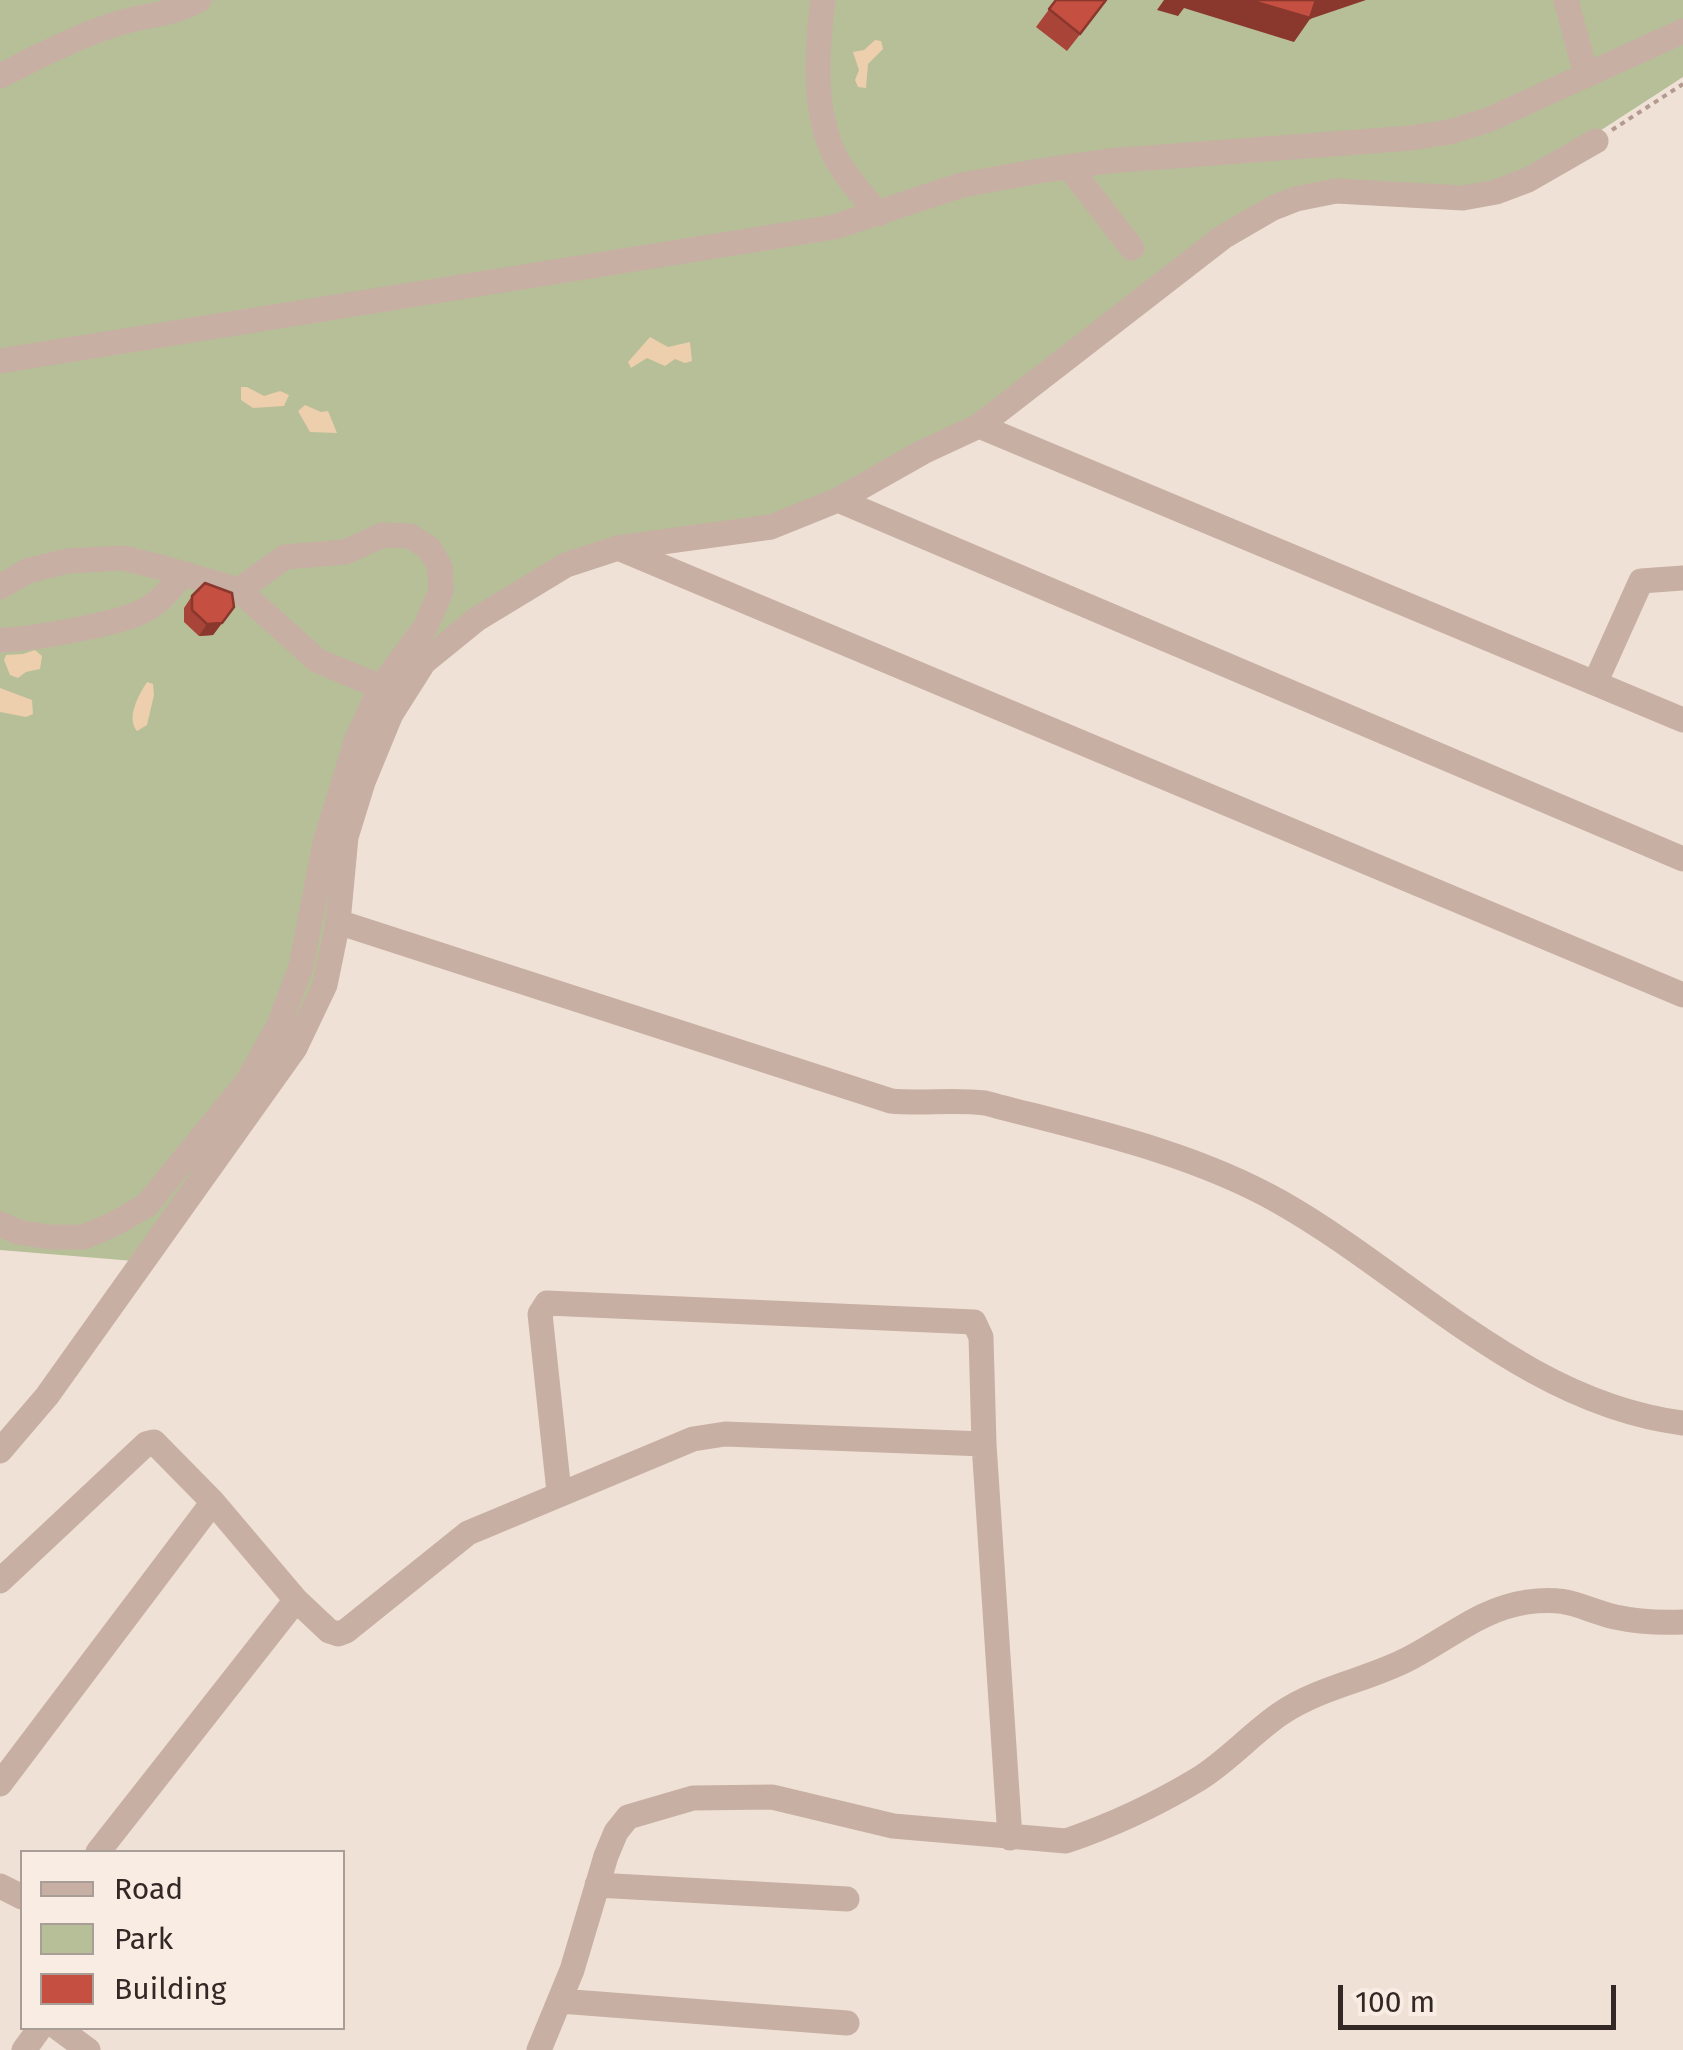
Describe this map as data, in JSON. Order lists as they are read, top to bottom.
{
  "legend": ["Road", "Park", "Building"],
  "scale_bar": "100 m"
}
